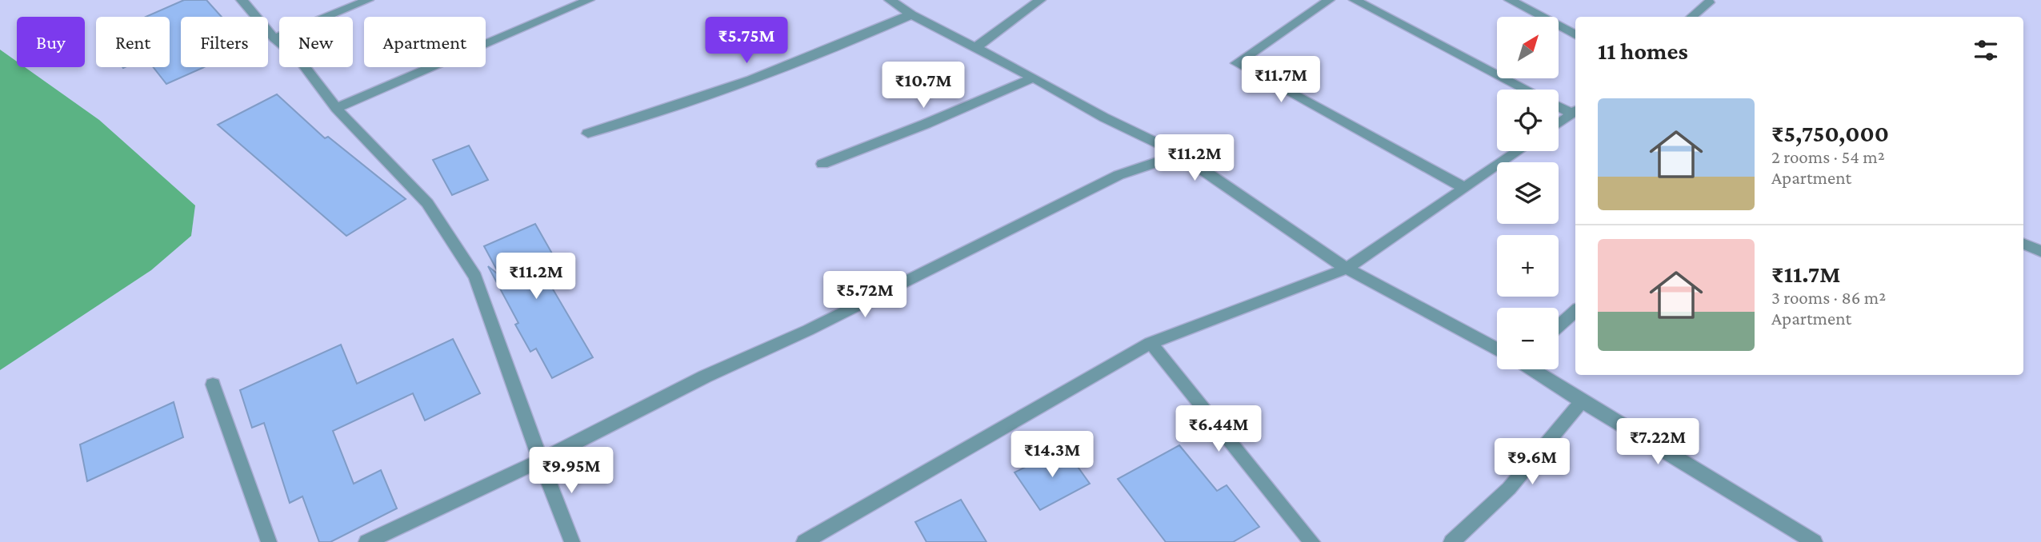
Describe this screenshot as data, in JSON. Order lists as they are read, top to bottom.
{
  "north": "top right",
  "page": {
    "map_buttons": ["+", "−"],
    "price": [
      "₹5.75M",
      "₹11.7M",
      "₹10.7M",
      "₹11.2M",
      "₹11.2M",
      "₹5.72M",
      "₹6.44M",
      "₹7.22M",
      "₹14.3M",
      "₹9.6M",
      "₹9.95M"
    ],
    "chip": [
      "Buy",
      "Rent",
      "Filters",
      "New",
      "Apartment"
    ],
    "heading": "11 homes",
    "list": [
      {
        "name": "₹5,750,000",
        "note": "2 rooms · 54 m² · Apartment"
      },
      {
        "name": "₹11.7M",
        "note": "3 rooms · 86 m² · Apartment"
      }
    ]
  }
}
